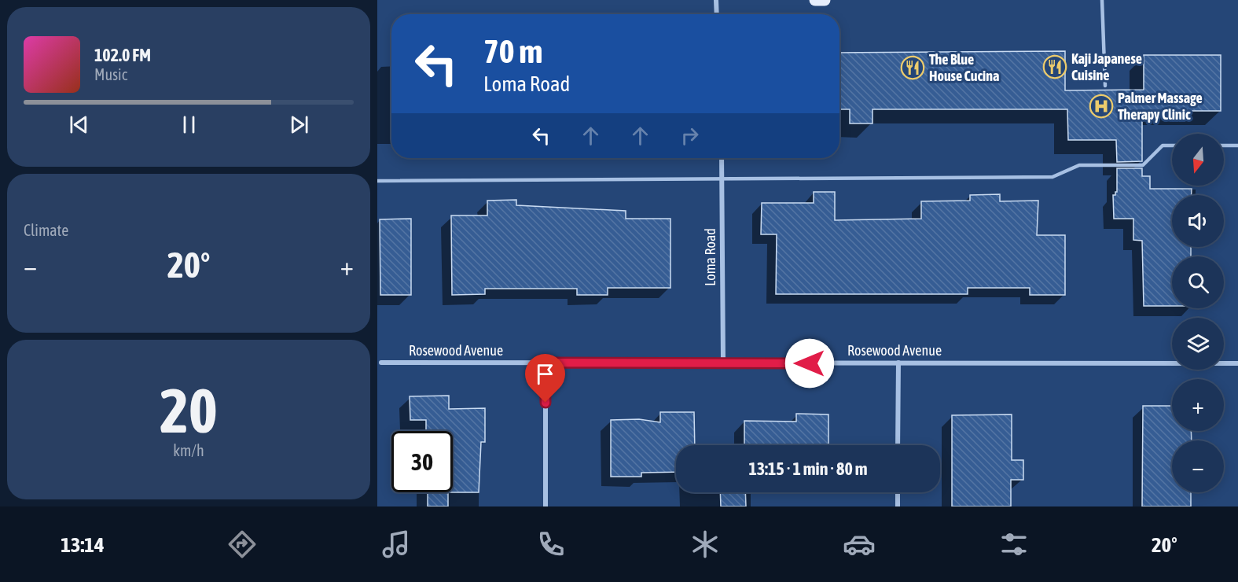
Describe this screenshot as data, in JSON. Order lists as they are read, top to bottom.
{
  "streets": {
    "street": ["Loma Road", "Rosewood Avenue"]
  },
  "crossings": [
    ["Loma Road", "Rosewood Avenue"]
  ],
  "places": {
    "restaurant": ["Kaji Japanese Cuisine", "The Blue House Cucina"],
    "hospital": ["Palmer Massage Therapy Clinic"]
  },
  "north": "bottom",
  "page": {
    "turn": ["70 m", "Loma Road"],
    "song": ["102.0 FM", "Music"],
    "map_buttons": ["+", "−"],
    "tile": [
      "Climate",
      ["20", "km/h"]
    ],
    "heat": ["−", "20°", "+"],
    "limit": "30",
    "trip": "13:15 · 1 min · 80 m",
    "tabs": ["13:14", "20°"]
  }
}
